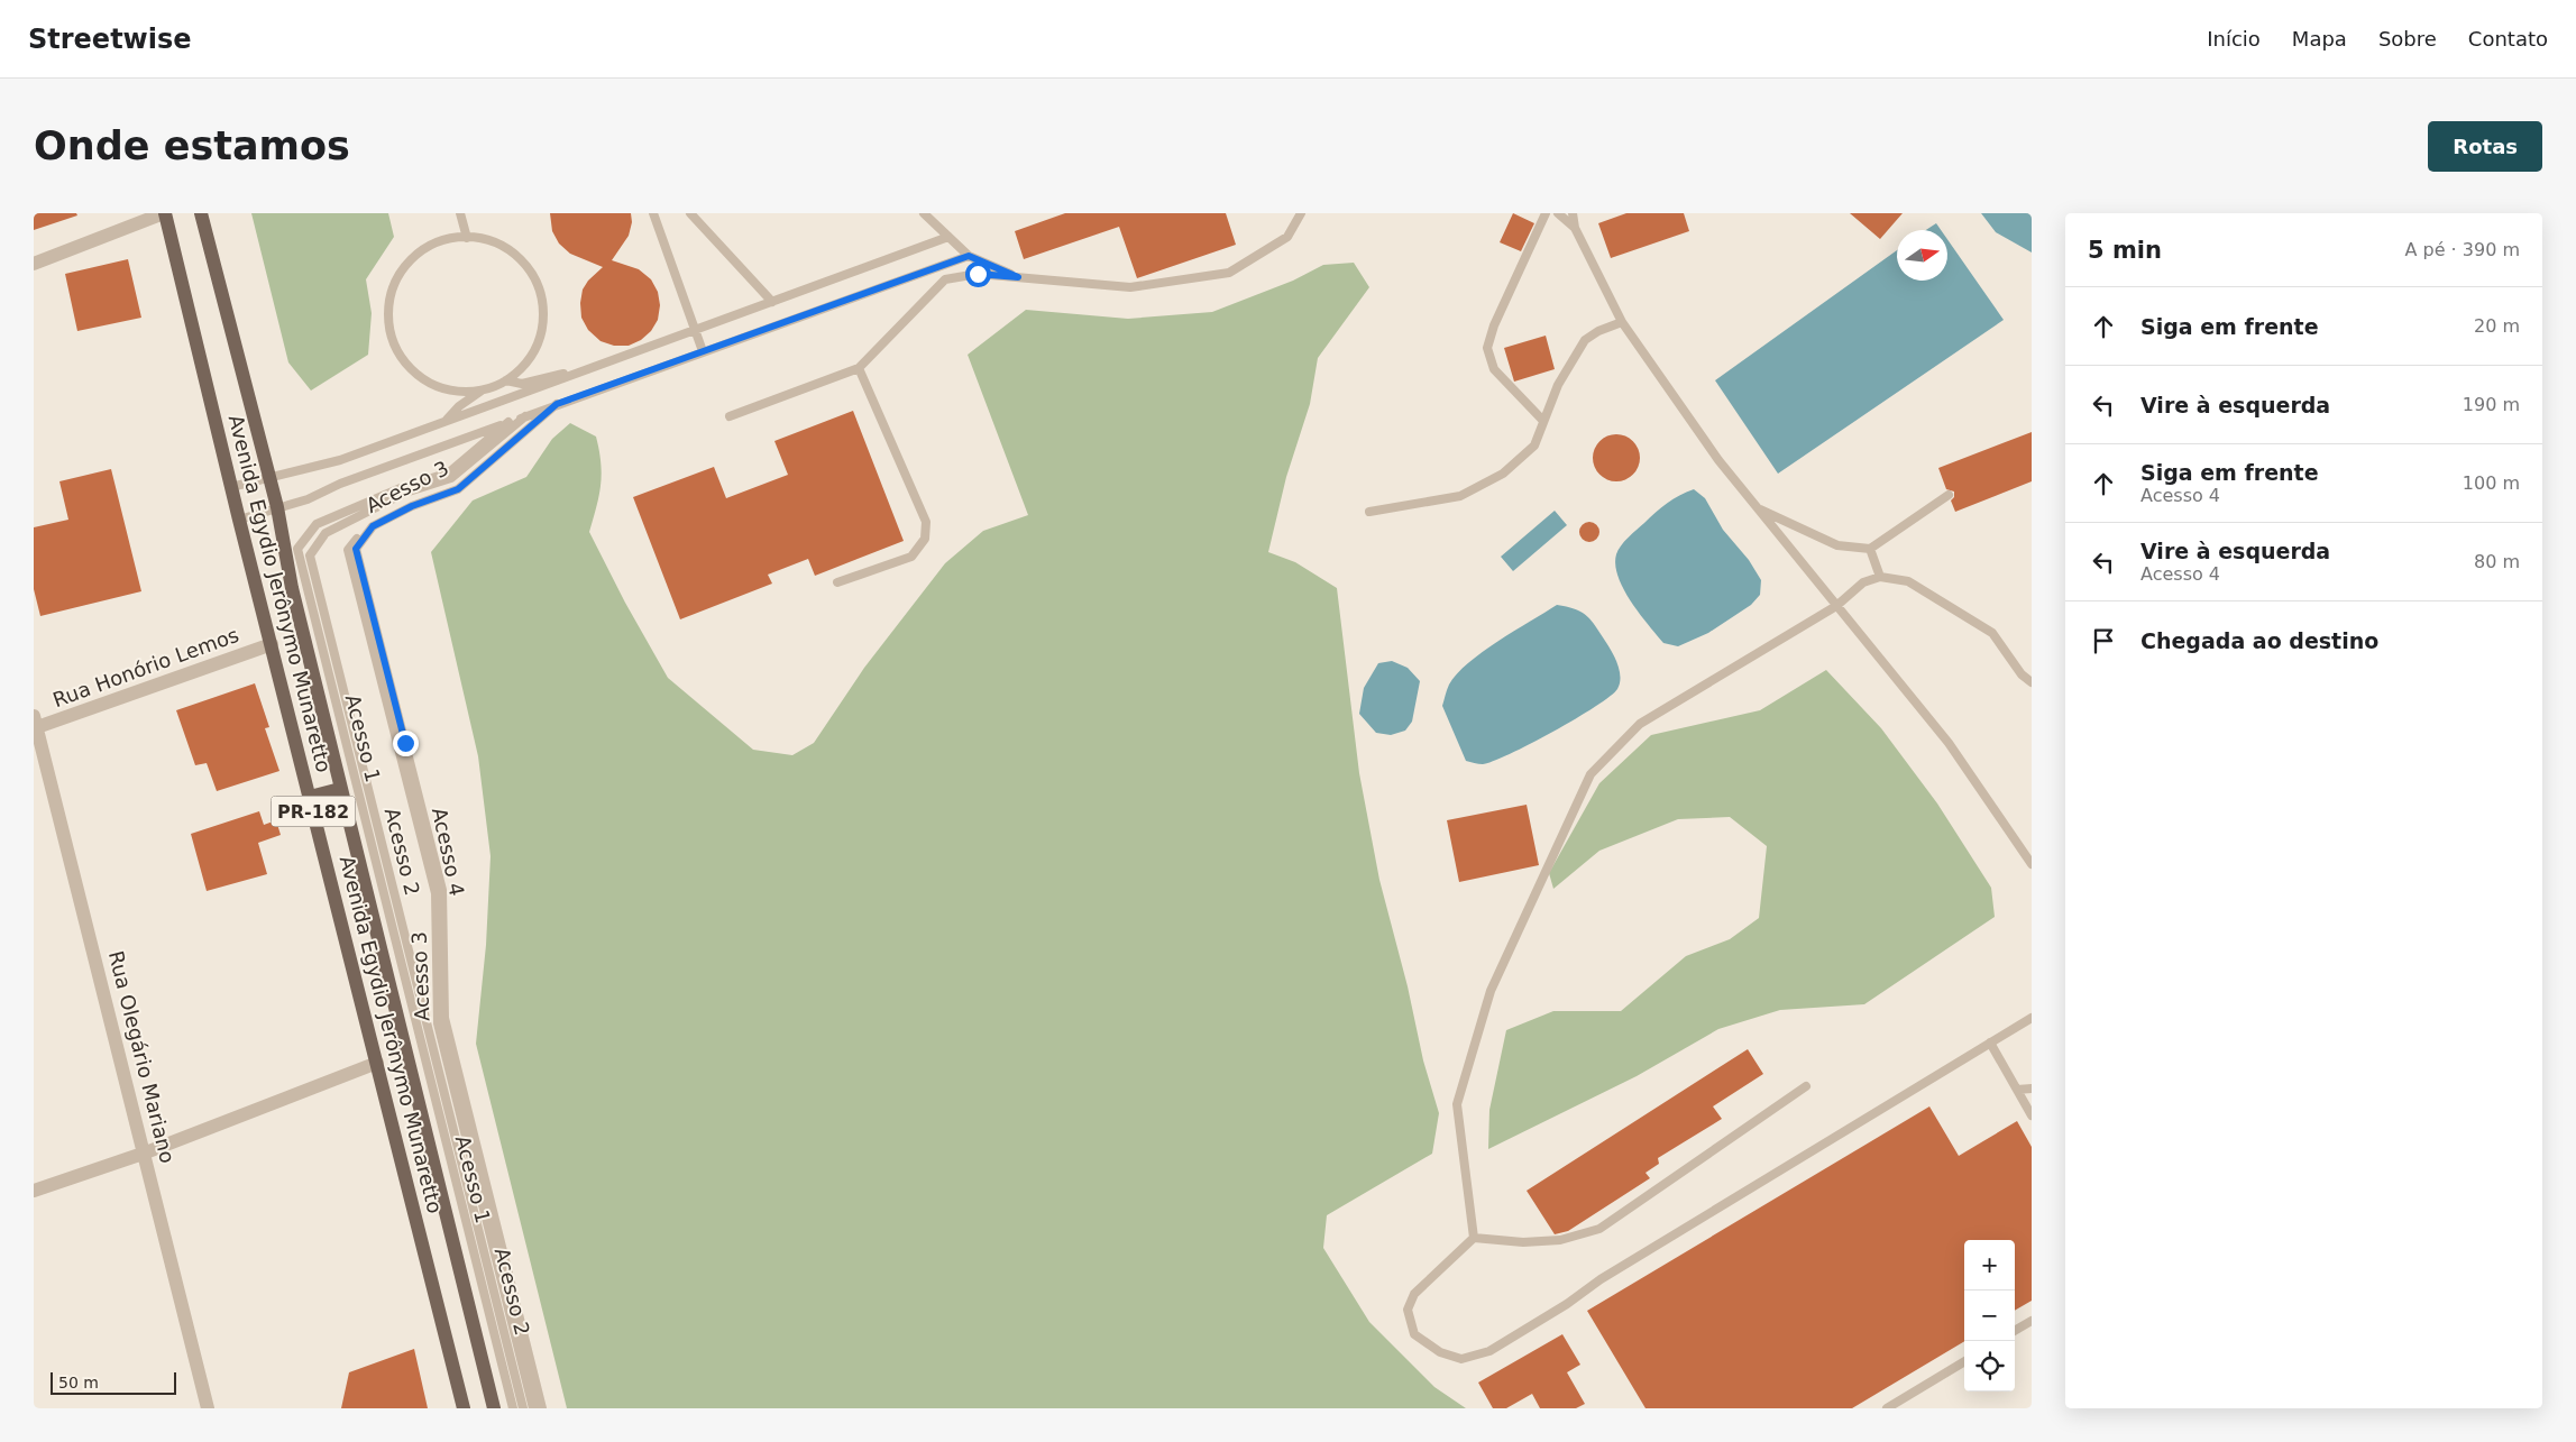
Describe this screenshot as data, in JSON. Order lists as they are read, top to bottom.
{
  "streets": {
    "main road": ["Avenida Egydio Jerônymo Munaretto", "PR-182"],
    "street": ["Rua Honório Lemos", "Rua Olegário Mariano"],
    "lane": [
      "Acesso 3",
      "Acesso 1",
      "Acesso 2",
      "Acesso 4"
    ]
  },
  "crossings": [
    ["Avenida Egydio Jerônymo Munaretto", "Rua Honório Lemos"],
    ["Rua Honório Lemos", "Rua Olegário Mariano"]
  ],
  "scale_bar": "50 m",
  "north": "right",
  "page": {
    "header": "Streetwise",
    "nav": [
      "Início",
      "Mapa",
      "Sobre",
      "Contato"
    ],
    "buttons": "Rotas",
    "title": "Onde estamos",
    "heading": ["5 min", "A pé · 390 m"],
    "list": [
      ["Siga em frente", "20 m"],
      ["Vire à esquerda", "190 m"],
      ["Siga em frente", "Acesso 4", "100 m"],
      ["Vire à esquerda", "Acesso 4", "80 m"],
      "Chegada ao destino"
    ],
    "map_buttons": ["+", "−"],
    "scale": "50 m"
  }
}
